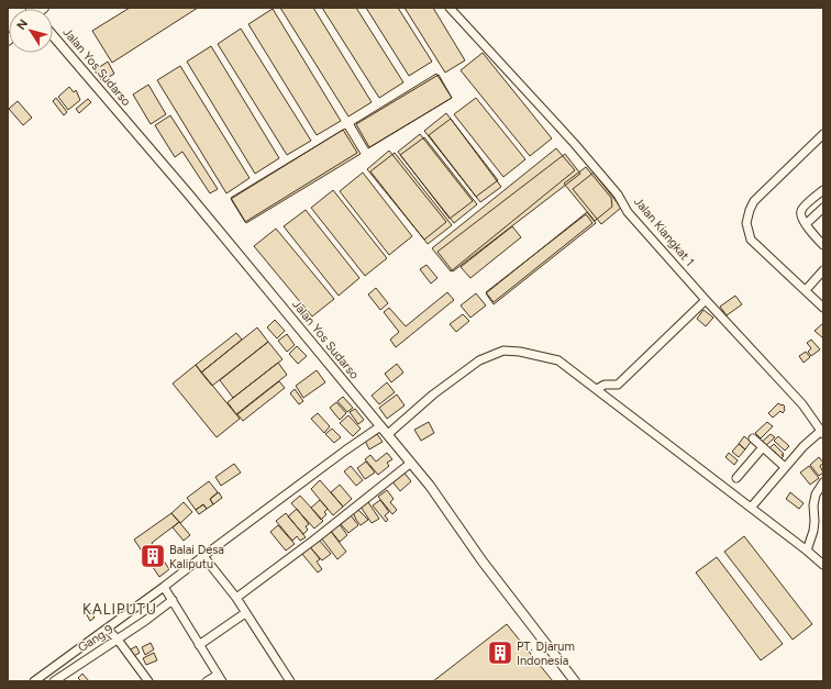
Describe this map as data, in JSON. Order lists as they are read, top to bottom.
{
  "streets": {
    "street": ["Jalan Yos Sudarso", "Jalan Kiangkat 1", "Gang 9"]
  },
  "districts": ["KALIPUTU"],
  "places": {
    "building": ["Balai Desa Kaliputu", "PT. Djarum Indonesia"]
  },
  "north": "top left"
}
